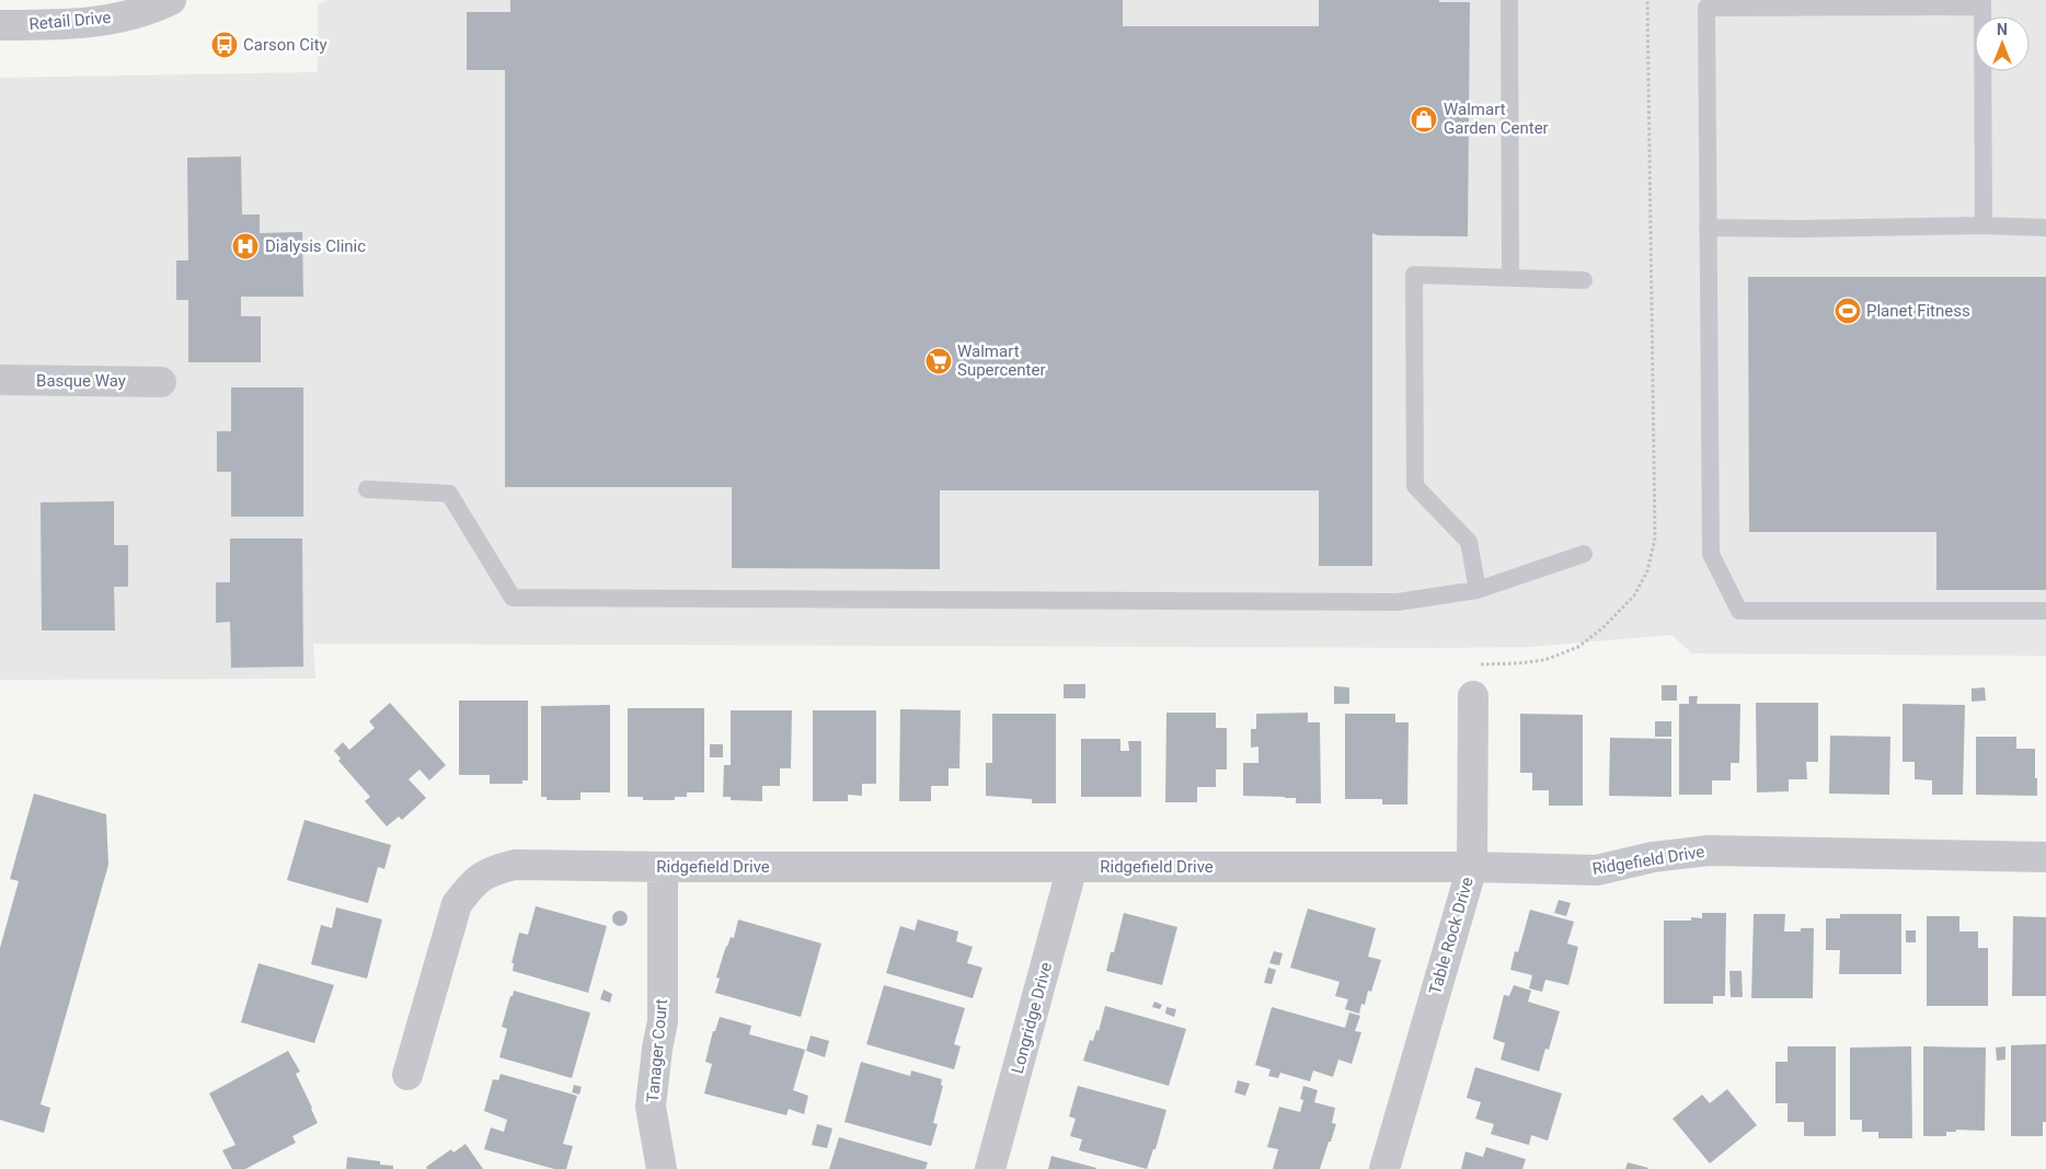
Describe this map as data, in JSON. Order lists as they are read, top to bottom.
{
  "streets": {
    "street": [
      "Retail Drive",
      "Basque Way",
      "Ridgefield Drive",
      "Table Rock Drive",
      "Longridge Drive",
      "Tanager Court"
    ]
  },
  "crossings": [
    ["Ridgefield Drive", "Table Rock Drive"],
    ["Ridgefield Drive", "Longridge Drive"],
    ["Ridgefield Drive", "Tanager Court"]
  ],
  "places": {
    "bus stop": ["Carson City"],
    "shop": ["Walmart Garden Center"],
    "hospital": ["Dialysis Clinic"],
    "sports": ["Planet Fitness"],
    "supermarket": ["Walmart Supercenter"]
  },
  "north": "top"
}
